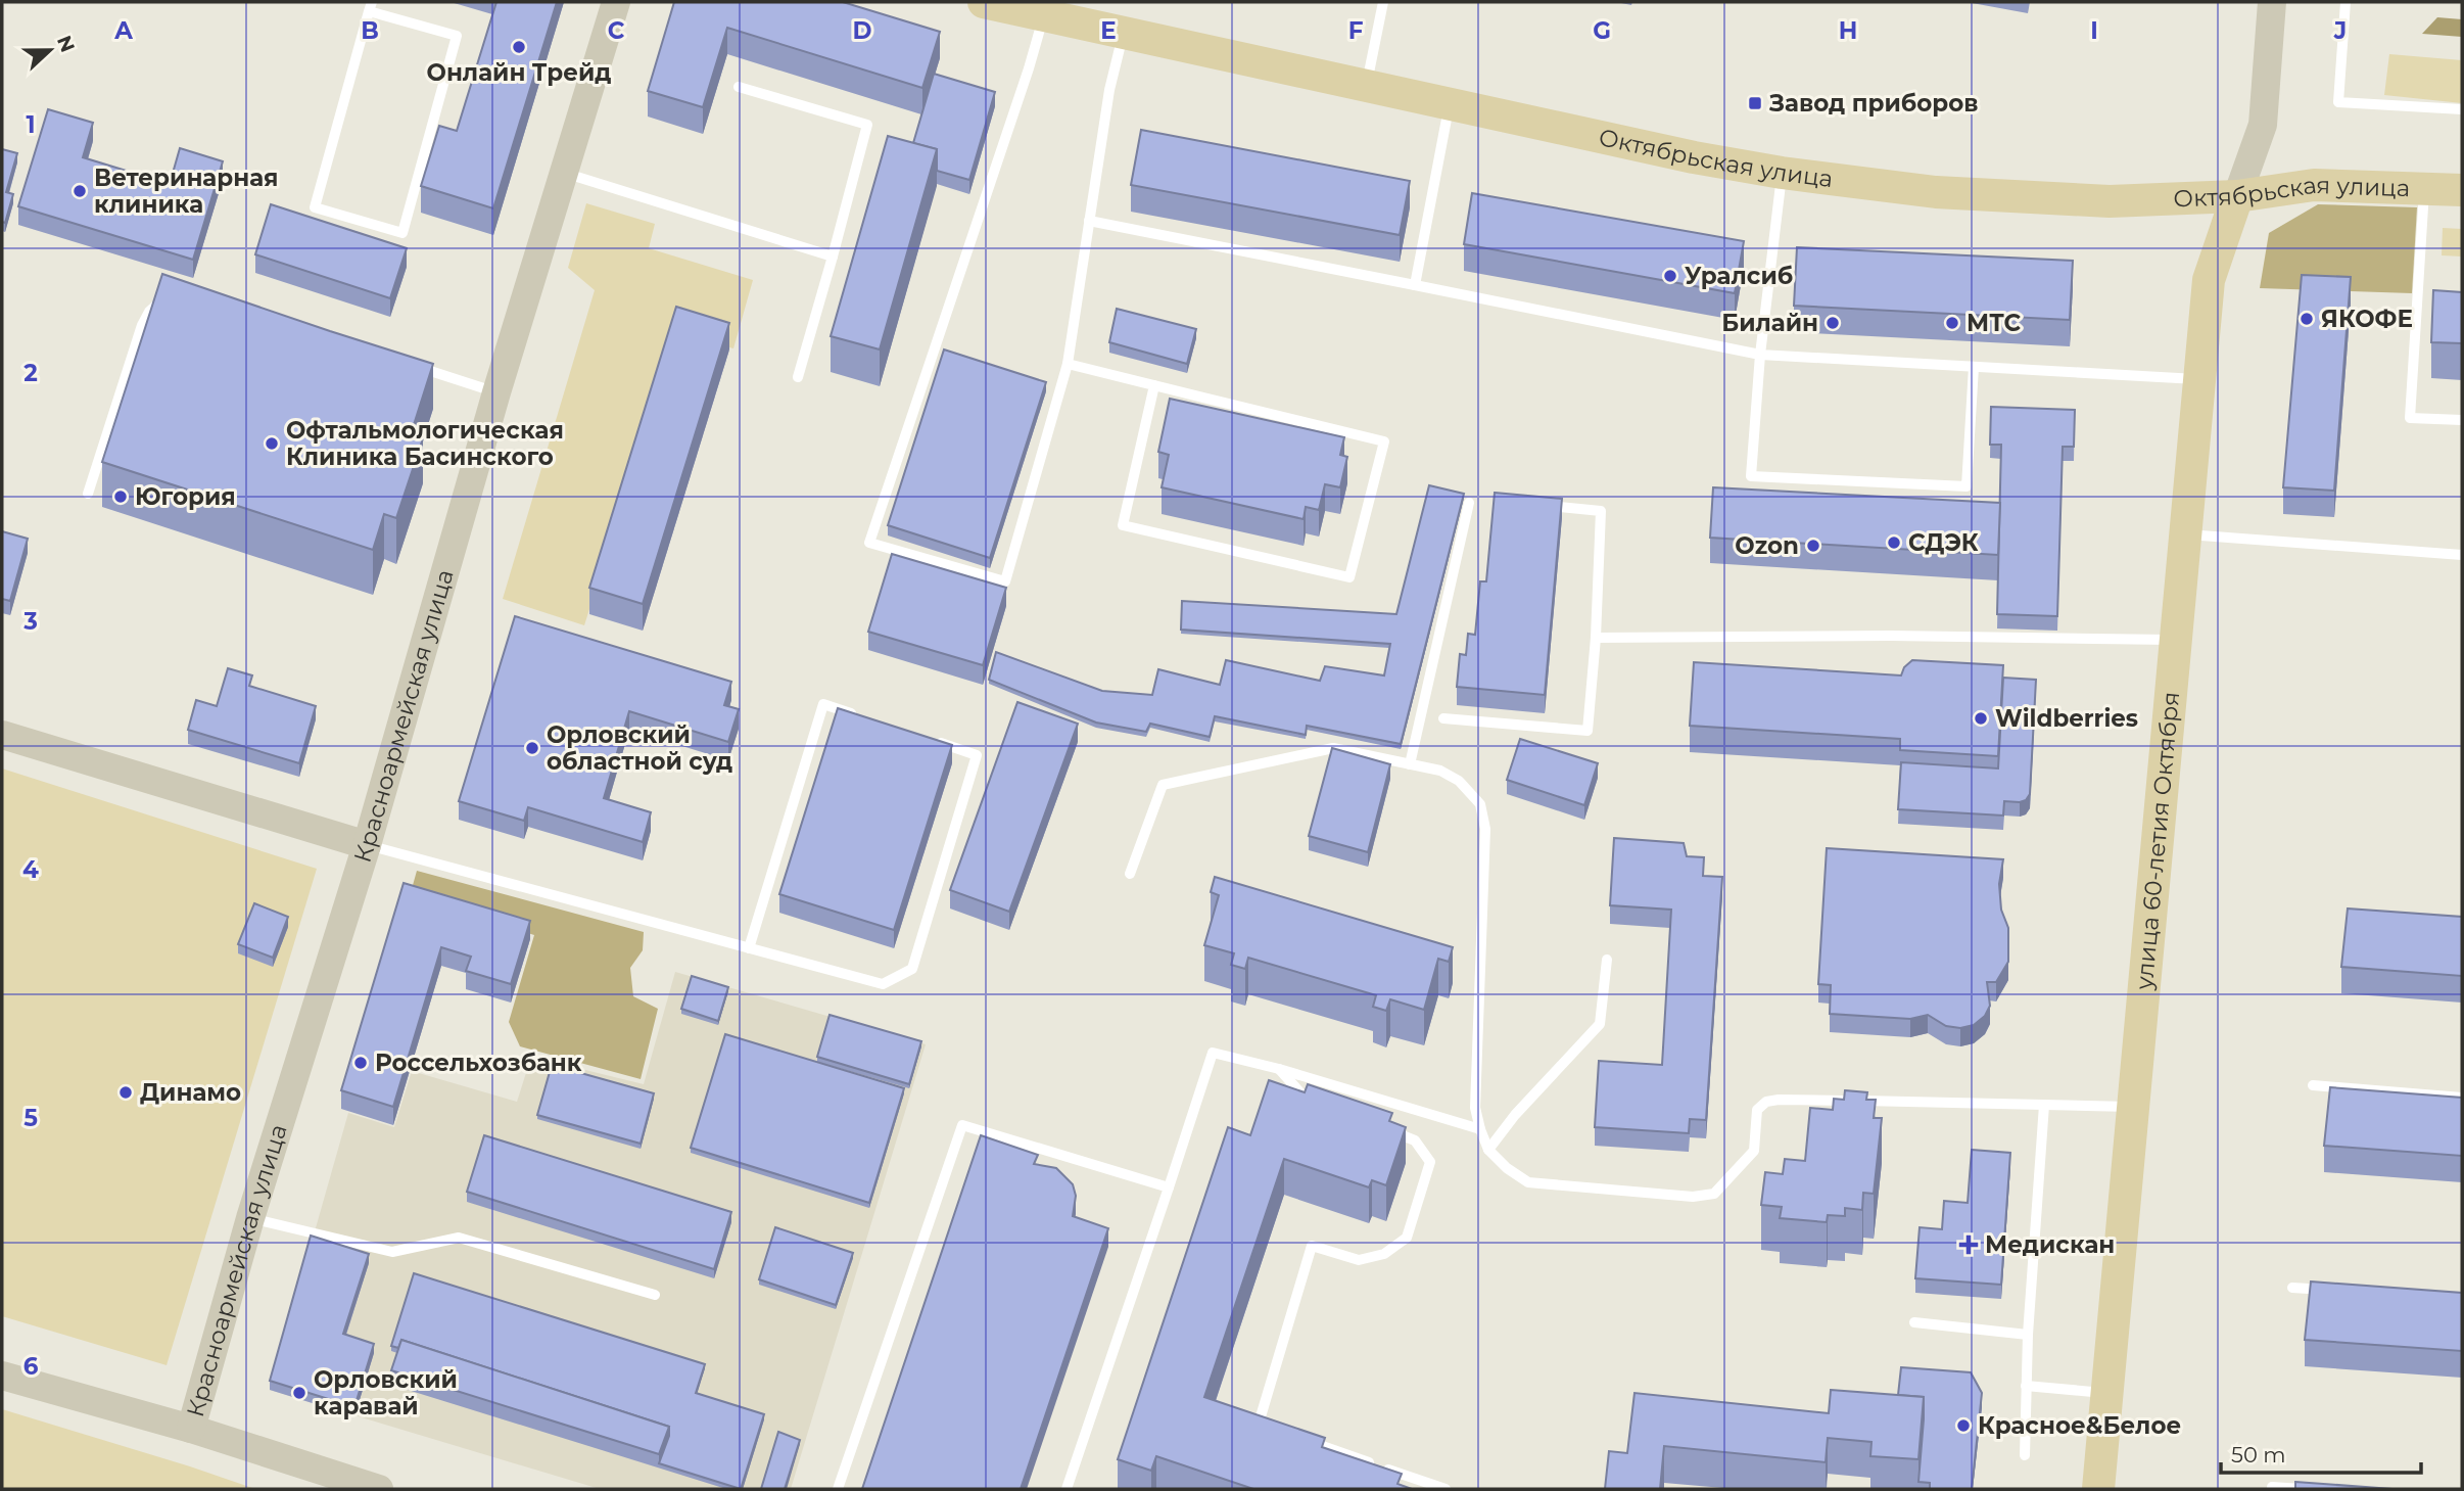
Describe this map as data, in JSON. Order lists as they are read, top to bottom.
{
  "streets": {
    "main road": ["Октябрьская улица", "улица 60-летия Октября"],
    "street": ["Красноармейская улица"]
  },
  "crossings": [
    ["Октябрьская улица", "улица 60-летия Октября"]
  ],
  "places": {
    "other": [
      "Онлайн Трейд",
      "Ветеринарная клиника",
      "Уралсиб",
      "ЯКОФЕ",
      "Билайн",
      "МТС",
      "Офтальмологическая Клиника Басинского",
      "Югория",
      "СДЭК",
      "Ozon",
      "Wildberries",
      "Орловский областной суд",
      "Россельхозбанк",
      "Динамо",
      "Орловский каравай",
      "Красное&Белое"
    ],
    "transit": ["Завод приборов"],
    "health": ["Медискан"]
  },
  "scale_bar": "50 m",
  "north": "right",
  "grid": {
    "columns": [
      "A",
      "B",
      "C",
      "D",
      "E",
      "F",
      "G",
      "H",
      "I",
      "J"
    ],
    "rows": [
      "1",
      "2",
      "3",
      "4",
      "5",
      "6"
    ]
  }
}
